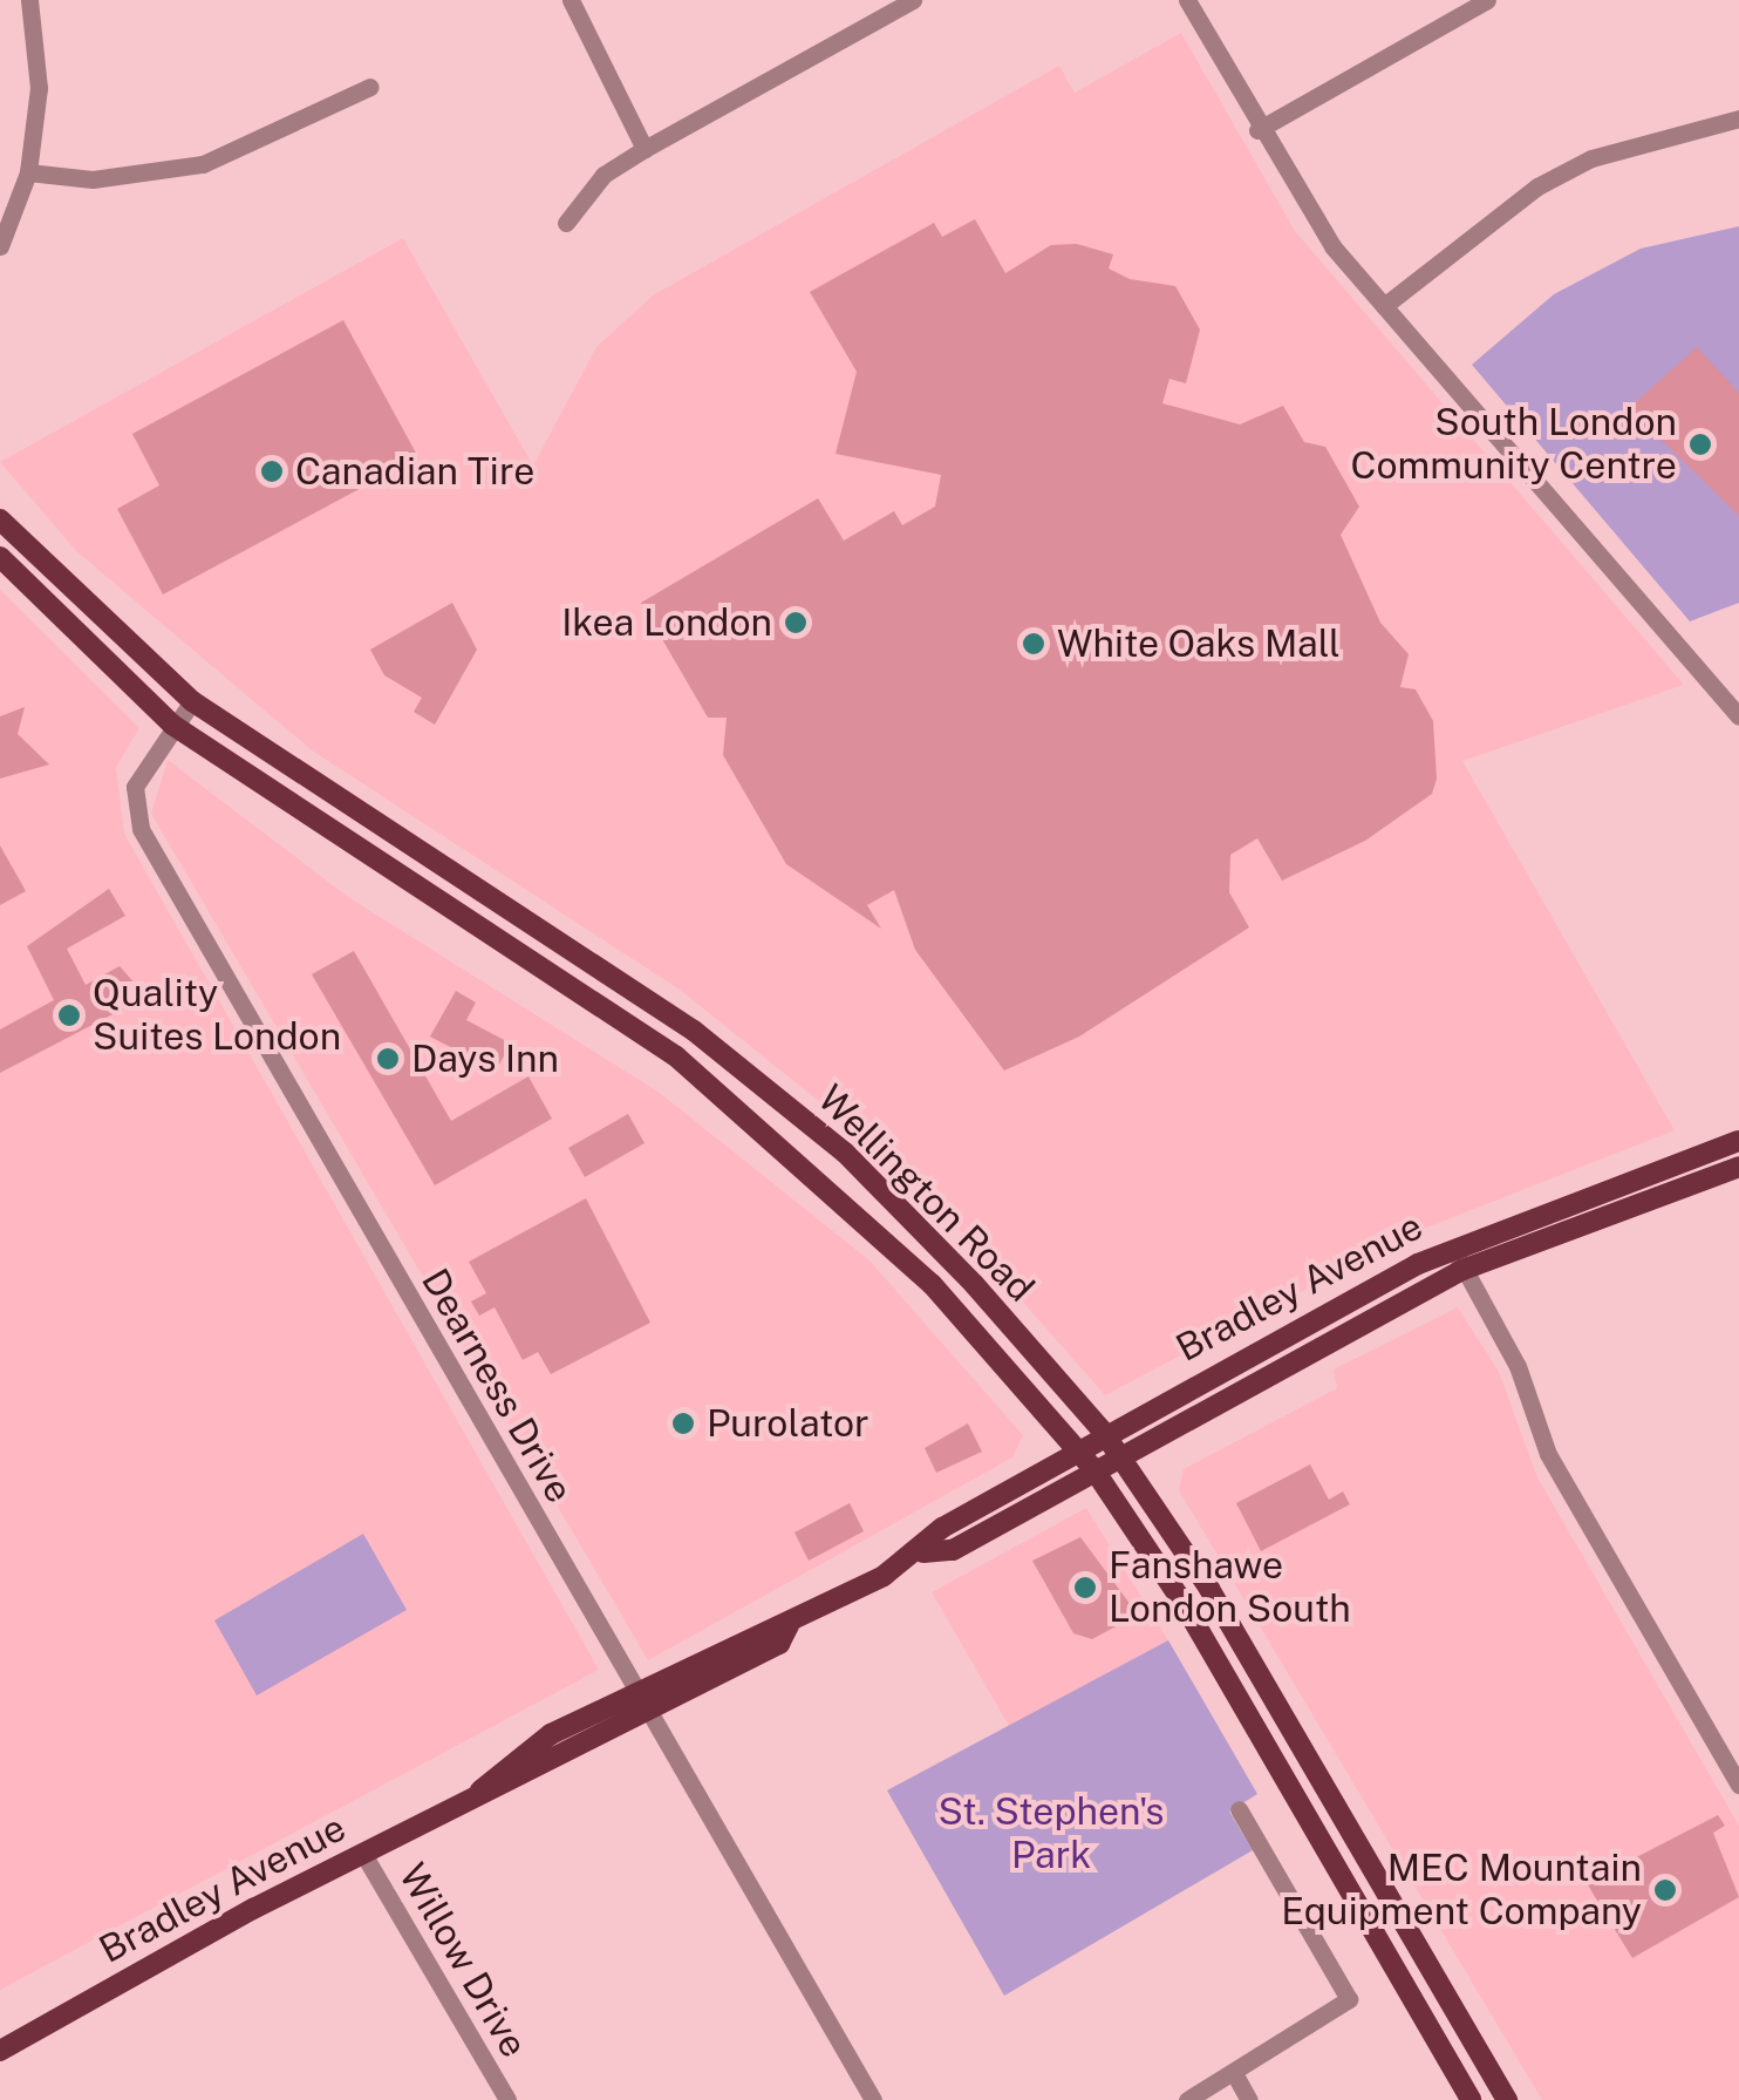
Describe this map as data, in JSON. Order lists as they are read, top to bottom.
{
  "streets": {
    "main road": ["Wellington Road", "Bradley Avenue"],
    "street": ["Dearness Drive", "Willow Drive"]
  },
  "crossings": [
    ["Wellington Road", "Bradley Avenue"],
    ["Wellington Road", "Dearness Drive"],
    ["Bradley Avenue", "Dearness Drive"],
    ["Bradley Avenue", "Willow Drive"]
  ],
  "parks": ["St. Stephen's Park"],
  "places": [
    "South London Community Centre",
    "Canadian Tire",
    "Ikea London",
    "White Oaks Mall",
    "Quality Suites London",
    "Days Inn",
    "Purolator",
    "Fanshawe London South",
    "MEC Mountain Equipment Company"
  ]
}
